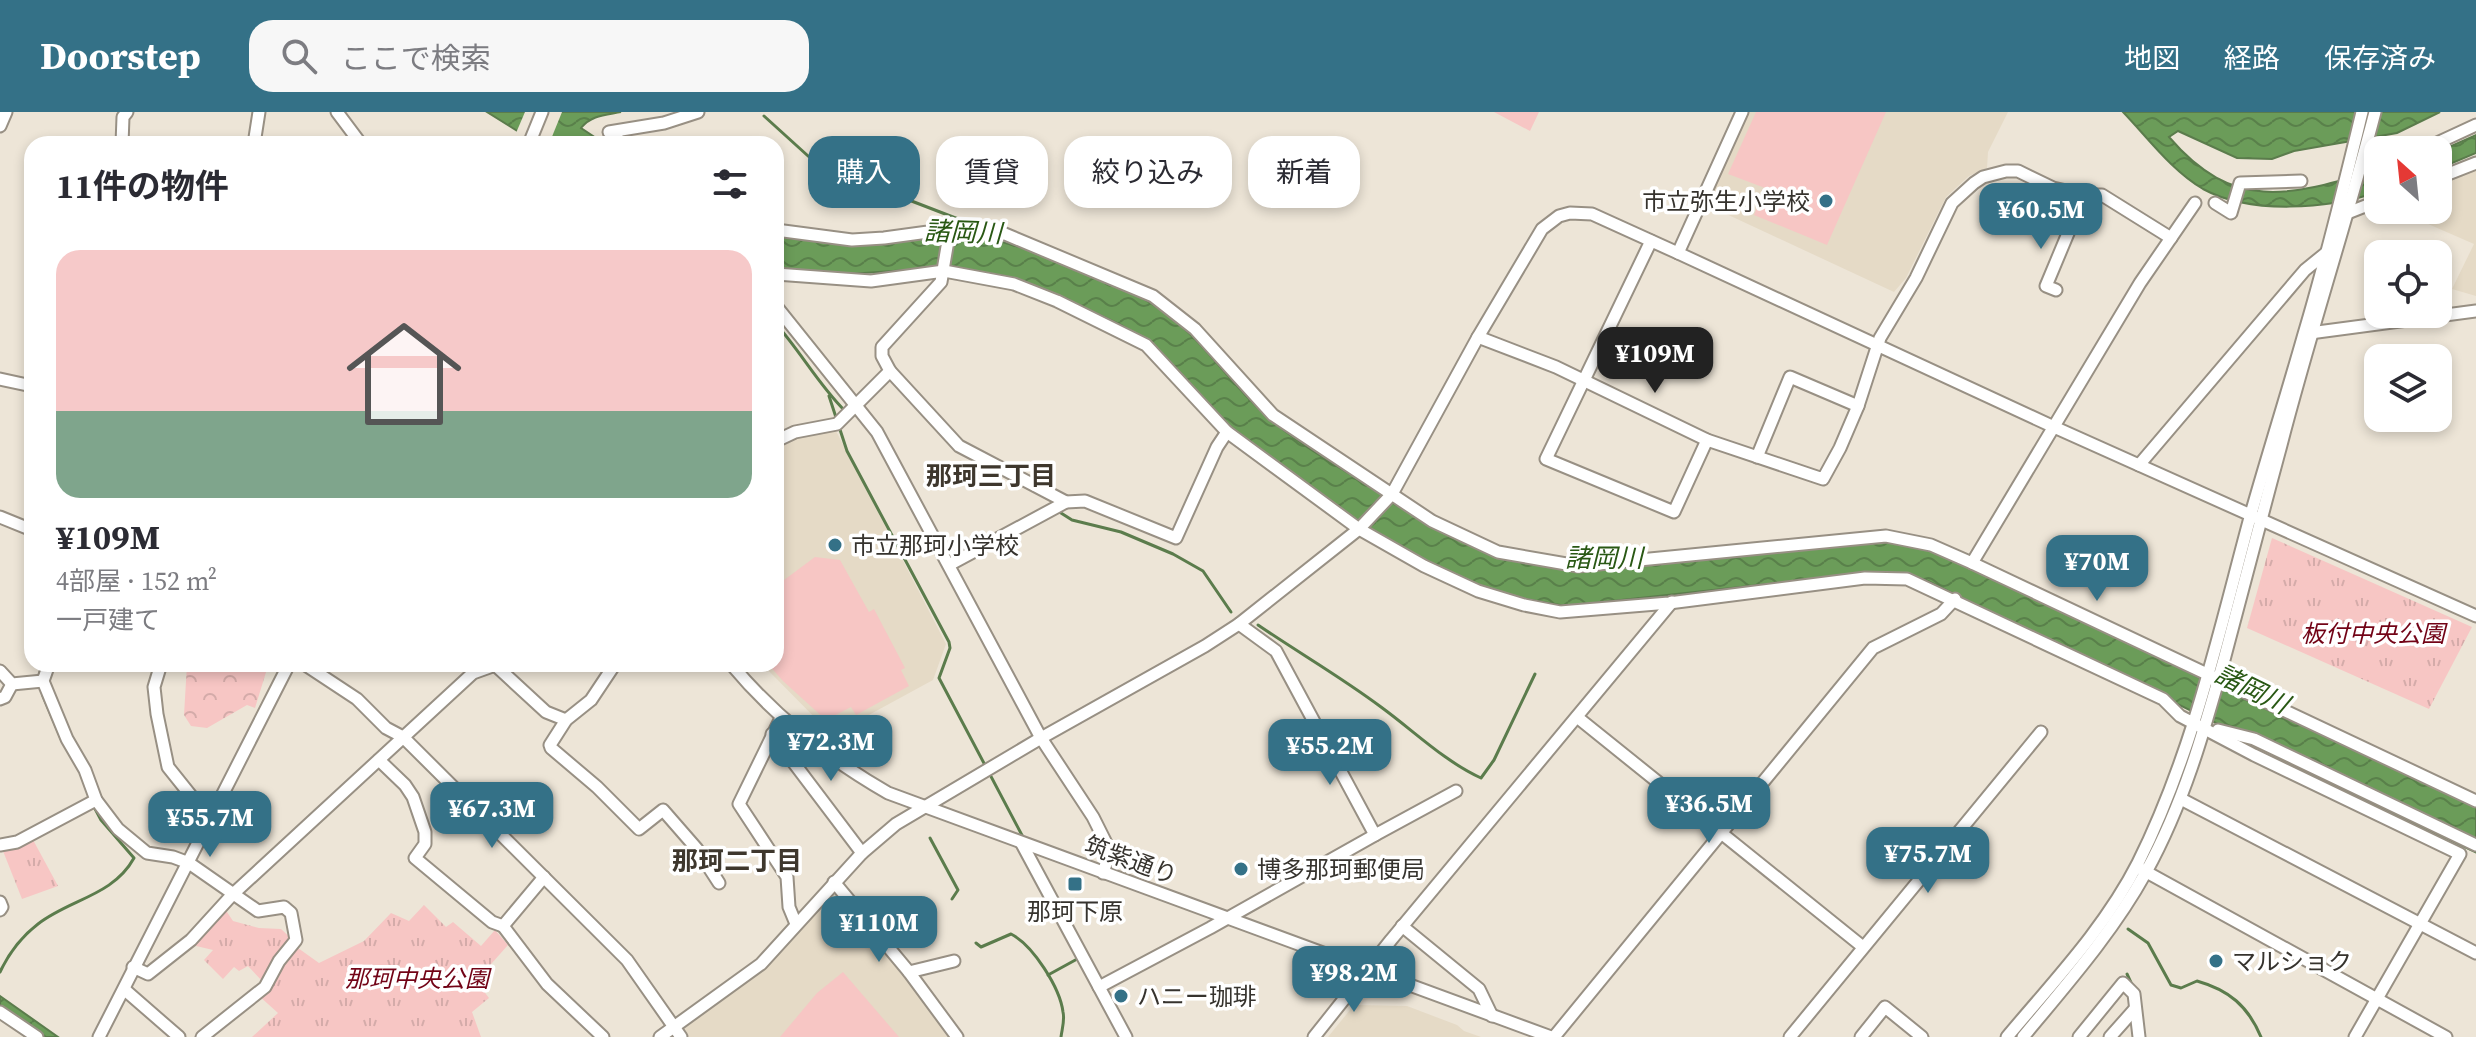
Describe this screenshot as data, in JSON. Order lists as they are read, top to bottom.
{
  "streets": {
    "street": ["筑紫通り"]
  },
  "districts": ["那珂三丁目", "那珂二丁目"],
  "water": ["諸岡川"],
  "parks": ["板付中央公園", "那珂中央公園"],
  "places": {
    "other": [
      "市立弥生小学校",
      "市立那珂小学校",
      "博多那珂郵便局",
      "マルショク",
      "ハニー珈琲"
    ],
    "transit": ["那珂下原"]
  },
  "north": "top left",
  "page": {
    "header": "Doorstep",
    "search": "ここで検索",
    "nav": ["地図", "経路", "保存済み"],
    "chip": [
      "購入",
      "賃貸",
      "絞り込み",
      "新着"
    ],
    "heading": "11件の物件",
    "price": [
      "¥60.5M",
      "¥109M",
      "¥70M",
      "¥72.3M",
      "¥55.2M",
      "¥36.5M",
      "¥67.3M",
      "¥55.7M",
      "¥75.7M",
      "¥110M",
      "¥98.2M"
    ],
    "list": [
      {
        "name": "¥109M",
        "note": "4部屋 · 152 m² · 一戸建て"
      }
    ]
  }
}
